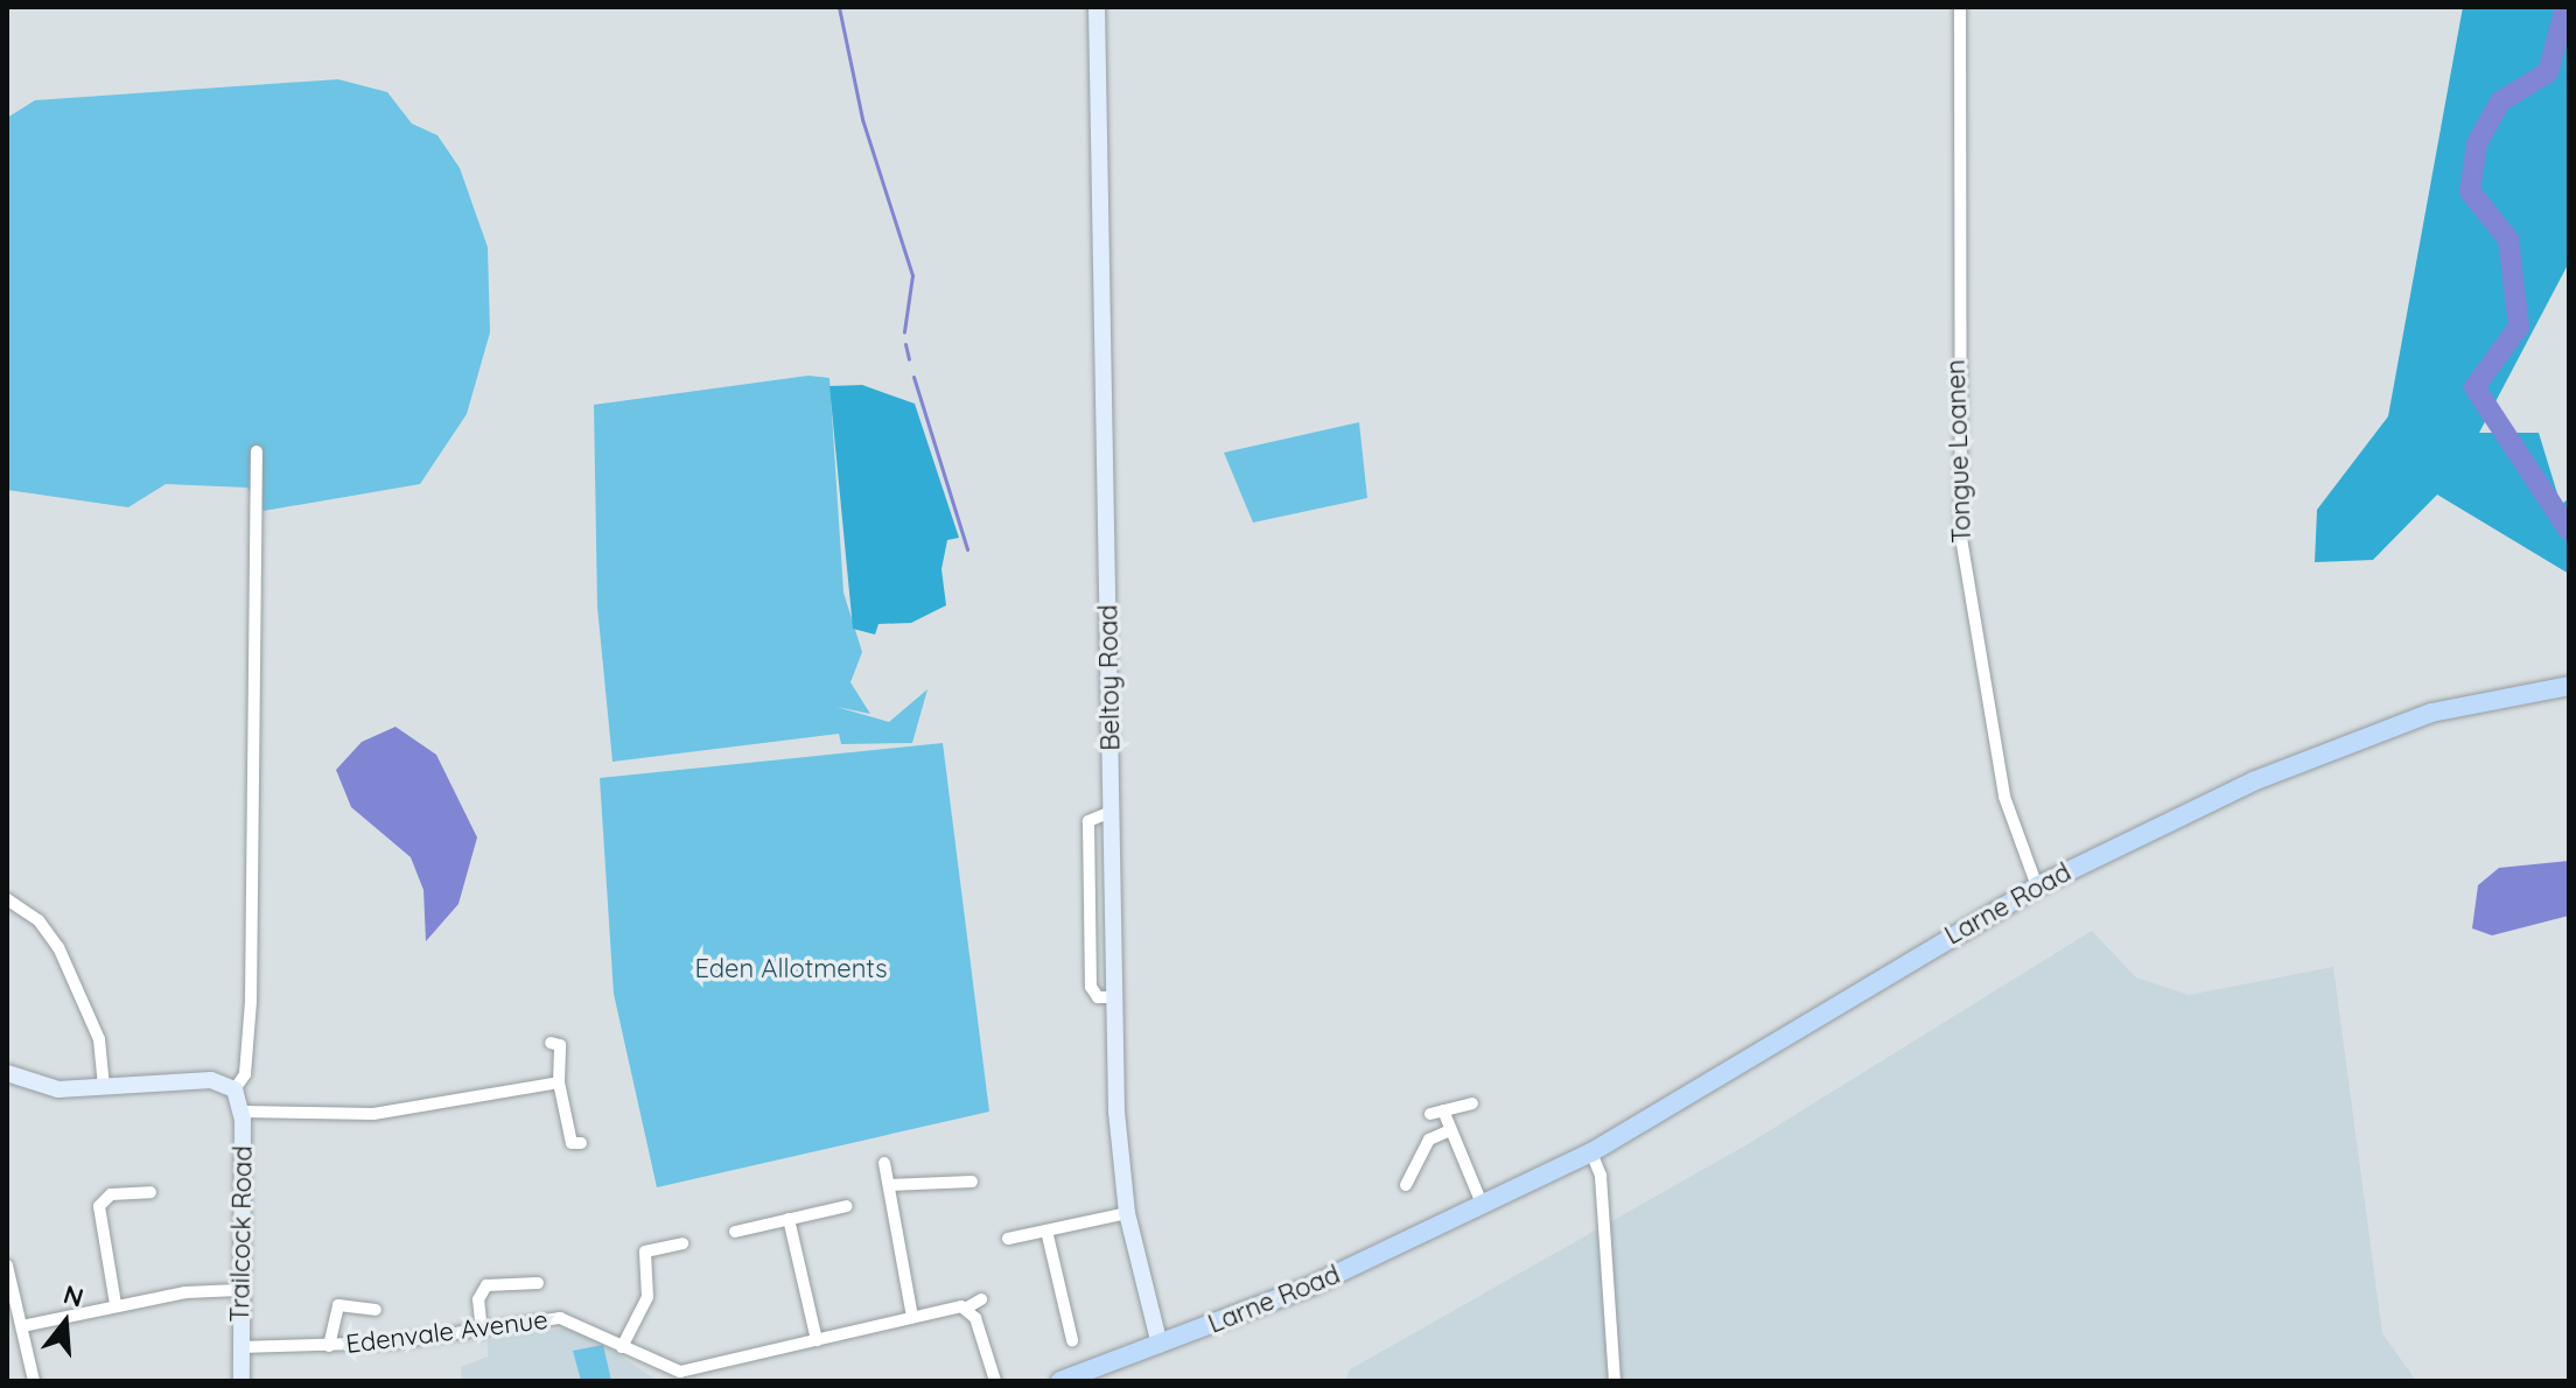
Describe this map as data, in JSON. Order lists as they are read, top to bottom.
{
  "streets": {
    "main road": ["Beltoy Road", "Larne Road", "Trailcock Road"],
    "street": ["Tongue Loanen", "Edenvale Avenue"]
  },
  "crossings": [
    ["Tongue Loanen", "Larne Road"],
    ["Beltoy Road", "Larne Road"],
    ["Trailcock Road", "Edenvale Avenue"]
  ],
  "parks": ["Eden Allotments"],
  "north": "top"
}
